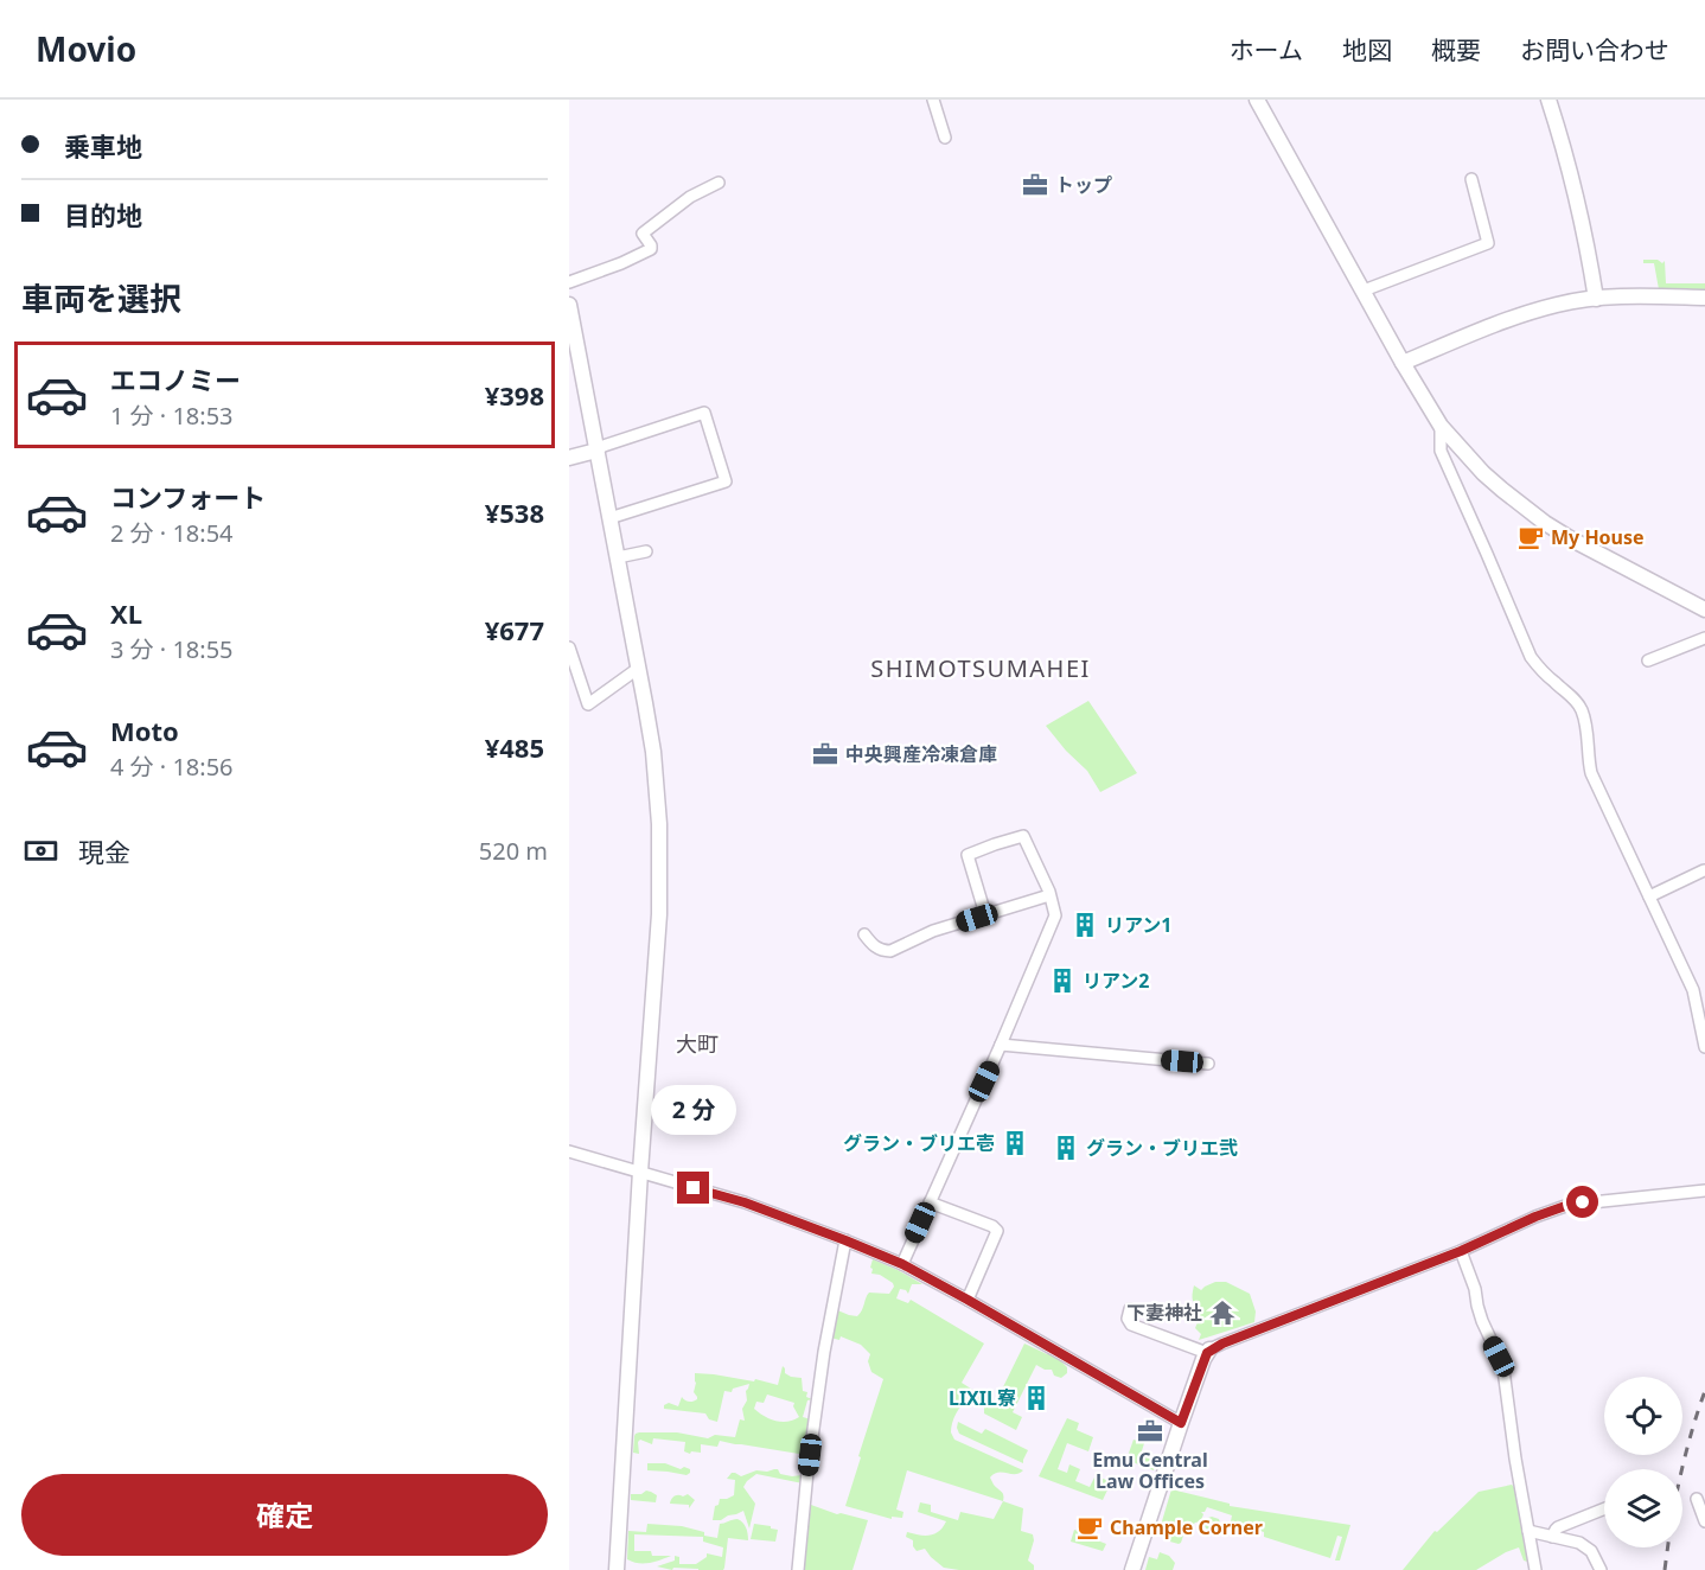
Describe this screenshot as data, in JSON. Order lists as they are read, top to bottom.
{
  "districts": ["SHIMOTSUMAHEI", "大町"],
  "places": {
    "office": ["トップ", "中央興産冷凍倉庫", "Emu Central Law Offices"],
    "cafe": ["My House", "Chample Corner"],
    "building": [
      "リアン1",
      "リアン2",
      "グラン・ブリエ壱",
      "グラン・ブリエ弐",
      "LIXIL寮"
    ],
    "temple": ["下妻神社"]
  },
  "page": {
    "header": "Movio",
    "nav": [
      "ホーム",
      "地図",
      "概要",
      "お問い合わせ"
    ],
    "banner": ["乗車地", "目的地"],
    "heading": "車両を選択",
    "list": [
      {
        "name": "エコノミー",
        "note": "1 分 · 18:53",
        "value": "¥398"
      },
      {
        "name": "コンフォート",
        "note": "2 分 · 18:54",
        "value": "¥538"
      },
      {
        "name": "XL",
        "note": "3 分 · 18:55",
        "value": "¥677"
      },
      {
        "name": "Moto",
        "note": "4 分 · 18:56",
        "value": "¥485"
      }
    ],
    "pay": ["現金", "520 m"],
    "bubble": "2 分",
    "buttons": "確定"
  }
}
